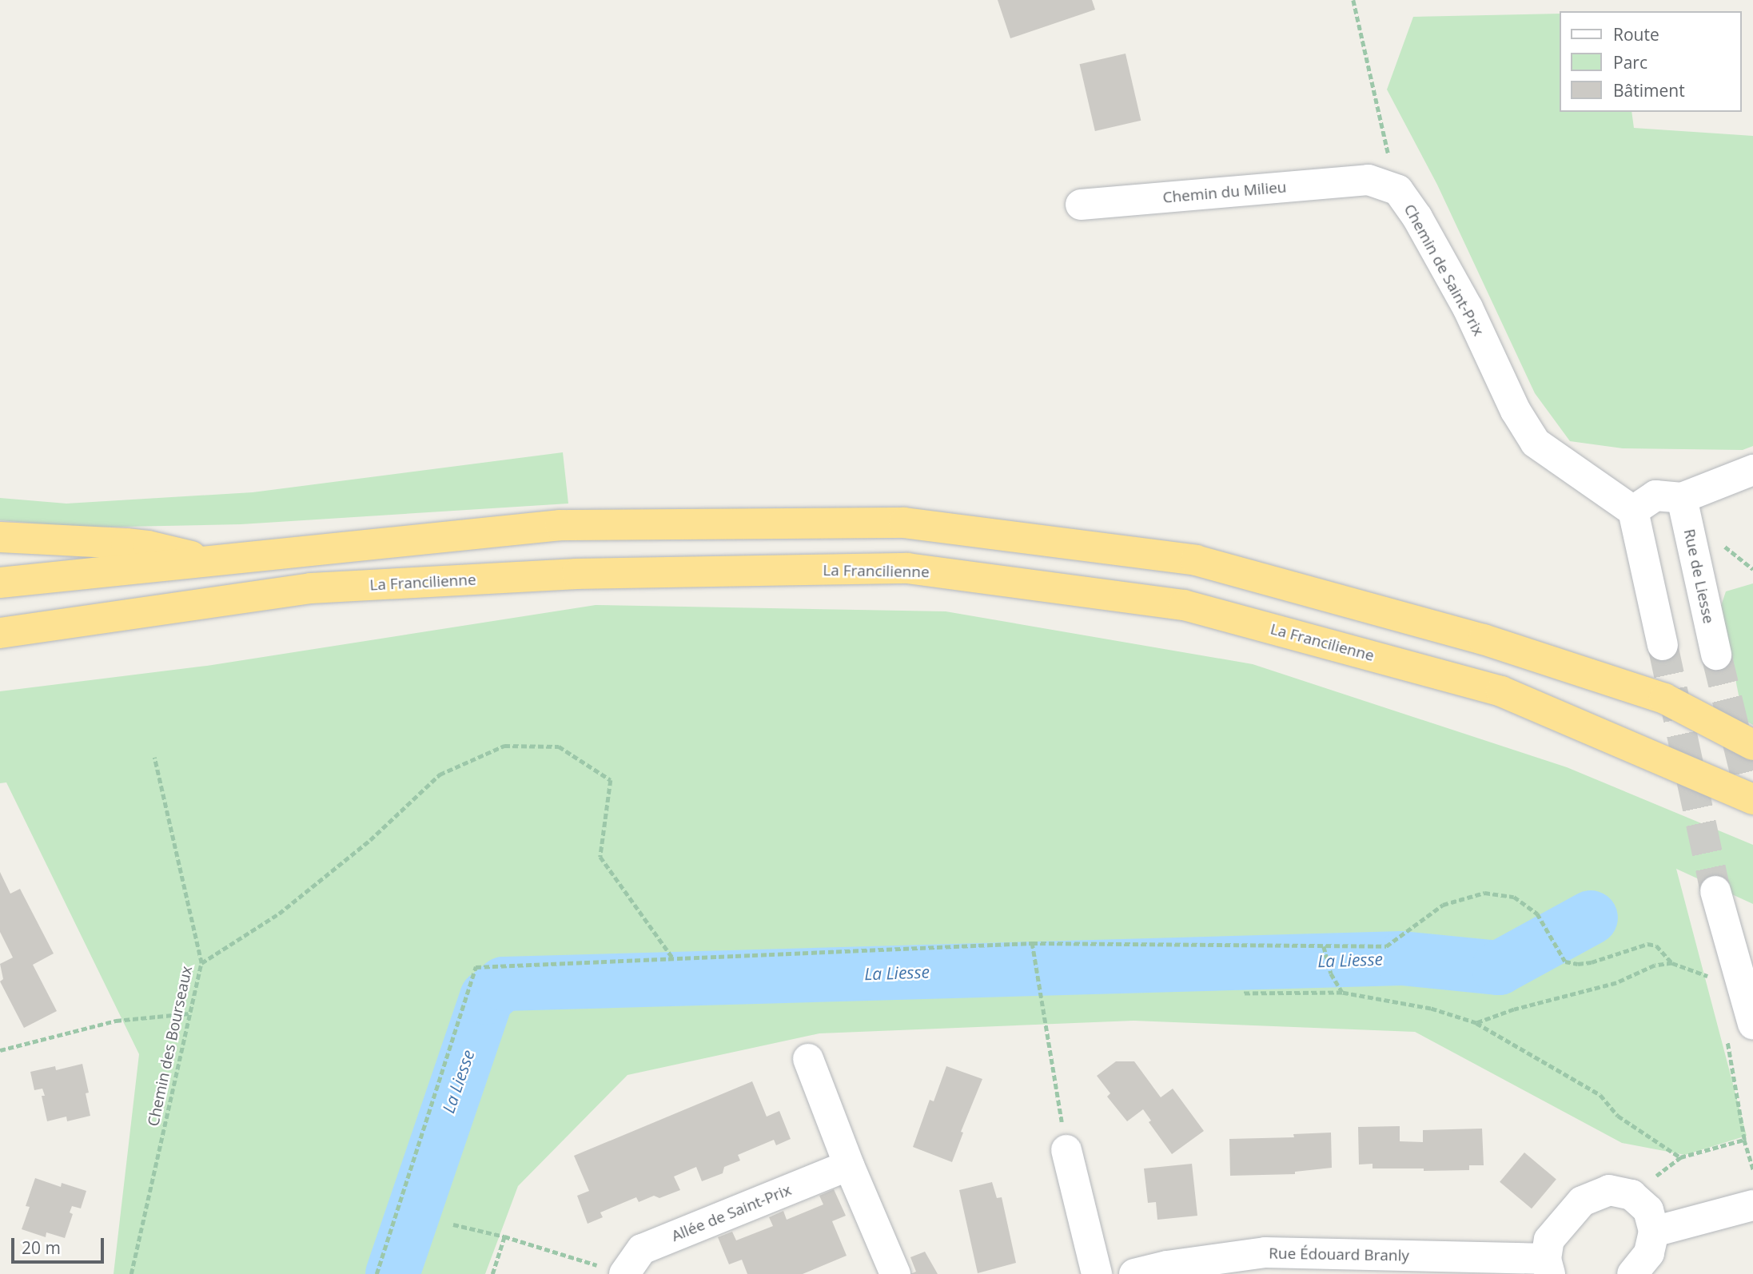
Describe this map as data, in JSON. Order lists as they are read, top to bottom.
{
  "streets": {
    "highway": ["La Francilienne"],
    "street": [
      "Chemin du Milieu",
      "Chemin de Saint-Prix",
      "Rue de Liesse",
      "Allée de Saint-Prix",
      "Rue Édouard Branly"
    ],
    "path": ["Chemin des Bourseaux"]
  },
  "crossings": [
    ["Chemin du Milieu", "Chemin de Saint-Prix"]
  ],
  "water": ["La Liesse"],
  "legend": ["Route", "Parc", "Bâtiment"],
  "scale_bar": "20 m"
}
